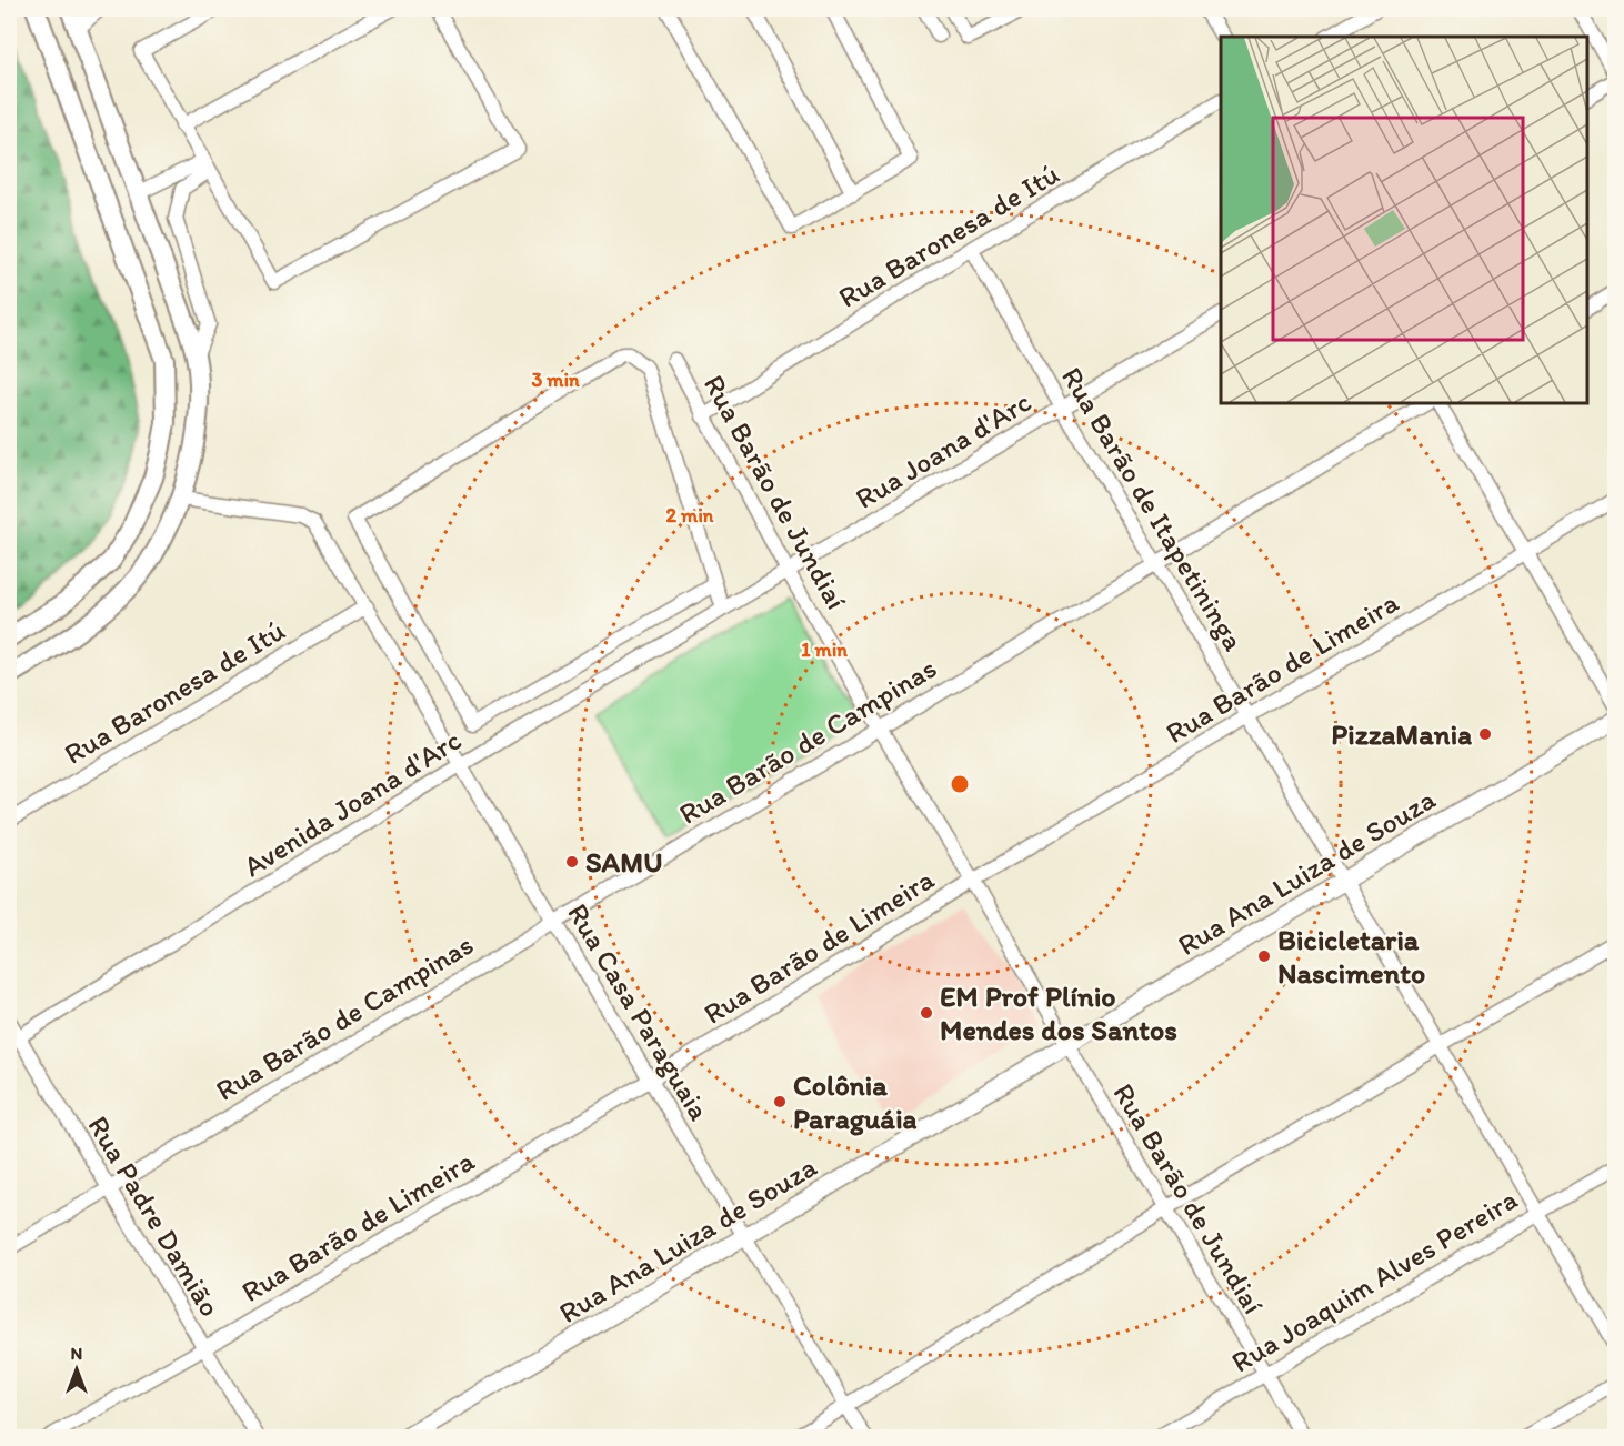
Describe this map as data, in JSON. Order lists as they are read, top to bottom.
{
  "streets": {
    "street": [
      "Rua Baronesa de Itú",
      "Rua Joana d'Arc",
      "Rua Barão de Jundiaí",
      "Rua Barão de Itapetininga",
      "Rua Barão de Limeira",
      "Rua Barão de Campinas",
      "Avenida Joana d'Arc",
      "Rua Ana Luiza de Souza",
      "Rua Casa Paraguaia",
      "Rua Padre Damião",
      "Rua Joaquim Alves Pereira"
    ]
  },
  "crossings": [
    ["Rua Baronesa de Itú", "Rua Barão de Jundiaí"],
    ["Rua Baronesa de Itú", "Rua Barão de Itapetininga"],
    ["Rua Baronesa de Itú", "Rua Casa Paraguaia"],
    ["Rua Joana d'Arc", "Rua Barão de Jundiaí"],
    ["Rua Joana d'Arc", "Rua Barão de Itapetininga"],
    ["Rua Joana d'Arc", "Avenida Joana d'Arc"],
    ["Rua Barão de Jundiaí", "Rua Barão de Limeira"],
    ["Rua Barão de Jundiaí", "Rua Barão de Campinas"],
    ["Rua Barão de Jundiaí", "Rua Ana Luiza de Souza"],
    ["Rua Barão de Jundiaí", "Rua Joaquim Alves Pereira"],
    ["Rua Barão de Itapetininga", "Rua Barão de Limeira"],
    ["Rua Barão de Itapetininga", "Rua Barão de Campinas"],
    ["Rua Barão de Itapetininga", "Rua Ana Luiza de Souza"],
    ["Rua Barão de Itapetininga", "Rua Joaquim Alves Pereira"],
    ["Rua Barão de Limeira", "Rua Casa Paraguaia"],
    ["Rua Barão de Limeira", "Rua Padre Damião"],
    ["Rua Barão de Campinas", "Rua Casa Paraguaia"],
    ["Rua Barão de Campinas", "Rua Padre Damião"],
    ["Avenida Joana d'Arc", "Rua Casa Paraguaia"],
    ["Avenida Joana d'Arc", "Rua Padre Damião"],
    ["Rua Ana Luiza de Souza", "Rua Casa Paraguaia"]
  ],
  "places": [
    "PizzaMania",
    "SAMU",
    "Bicicletaria Nascimento",
    "EM Prof Plínio Mendes dos Santos",
    "Colônia Paraguáia"
  ],
  "north": "top",
  "rings": ["3 min", "2 min", "1 min"]
}
